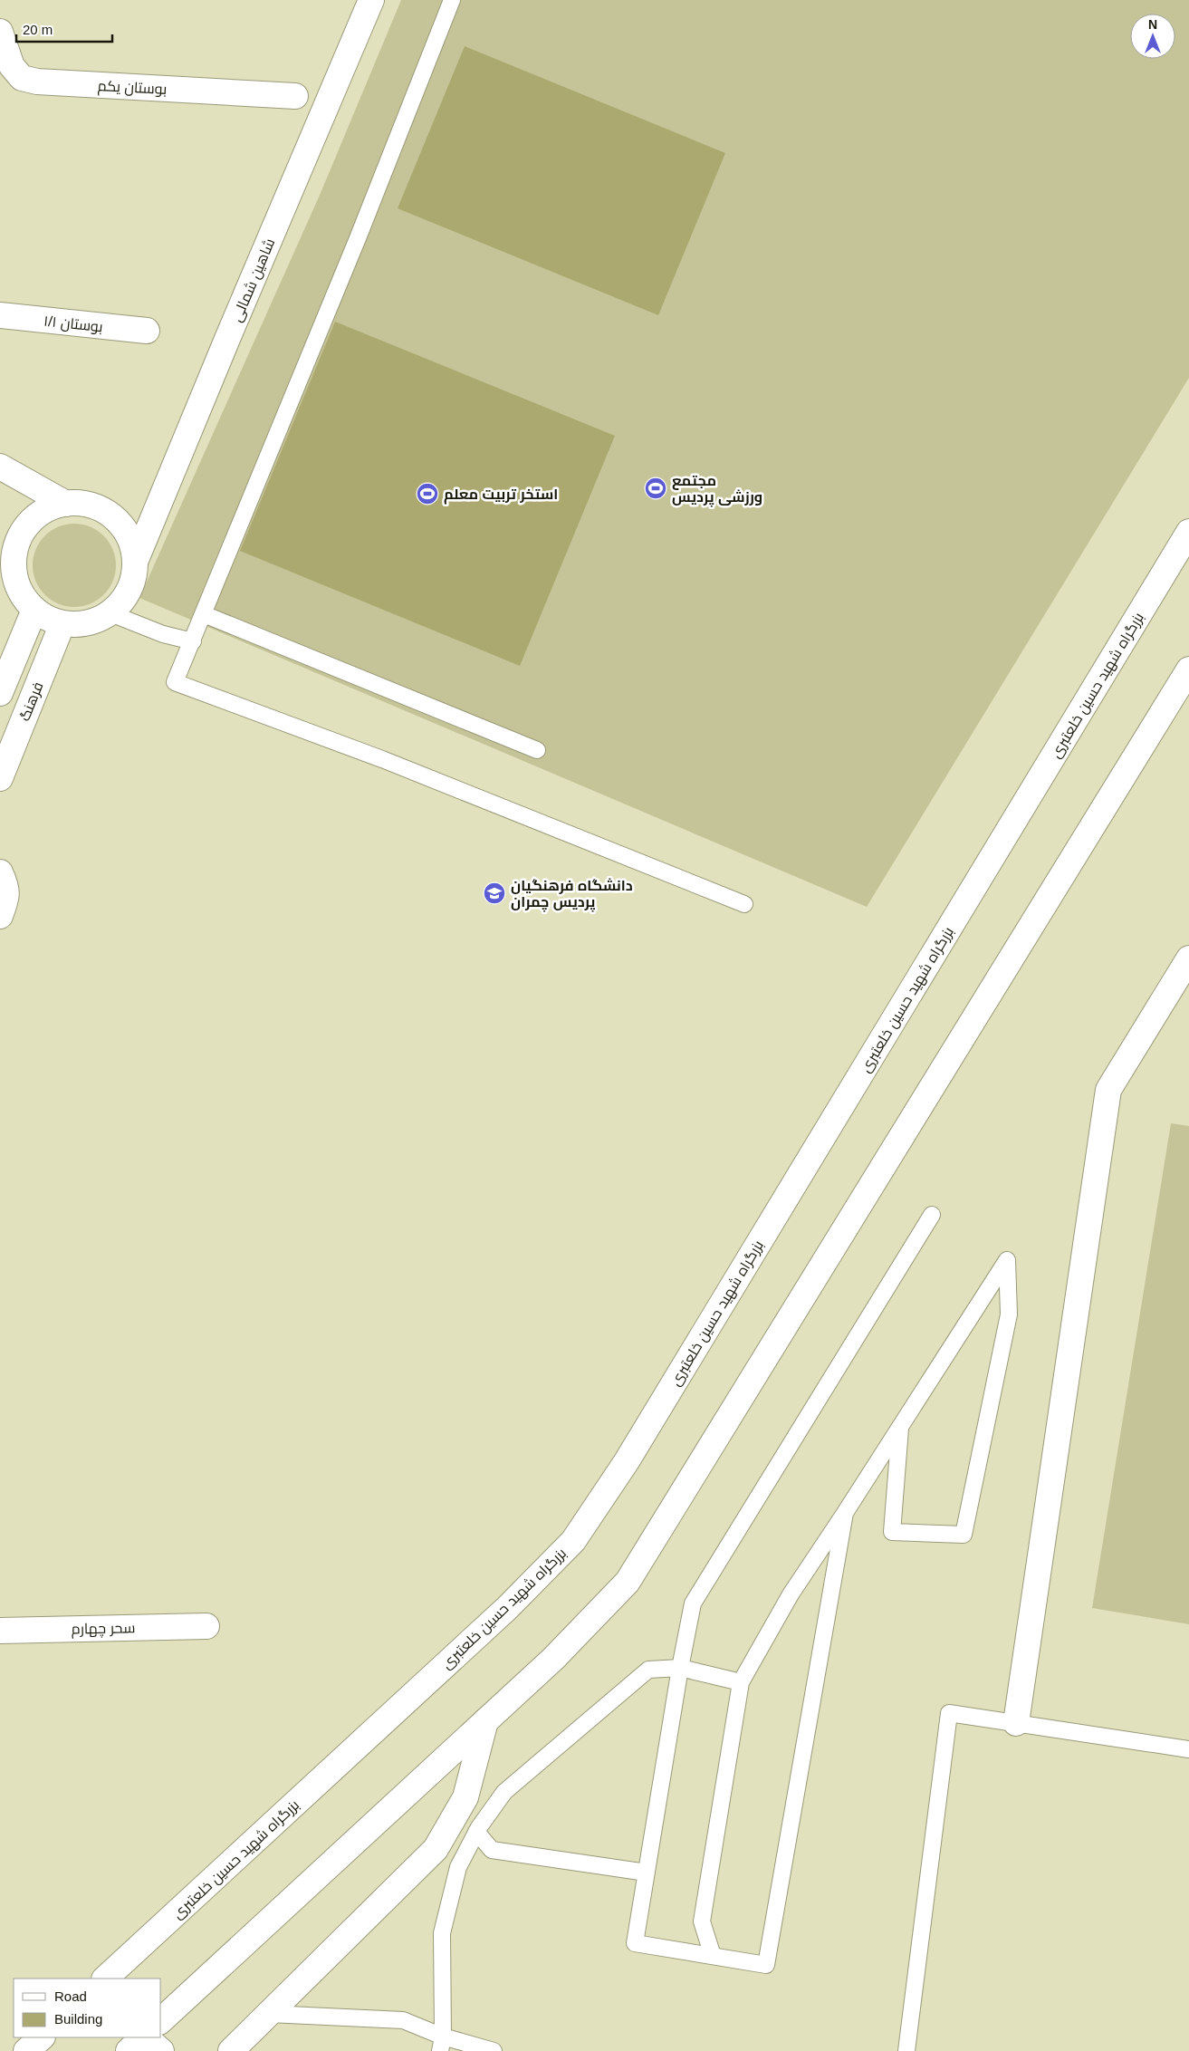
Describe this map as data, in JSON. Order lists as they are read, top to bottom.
{
  "streets": {
    "main road": [
      "بوستان یکم",
      "شاهین شمالی",
      "بوستان ۱/۱",
      "بزرگراه شهید حسین خلعتبری",
      "فرهنگ",
      "سحر چهارم"
    ]
  },
  "crossings": [
    ["شاهین شمالی", "فرهنگ"]
  ],
  "places": {
    "sports": ["مجتمع ورزشی پردیس", "استخر تربیت معلم"],
    "school or university": ["دانشگاه فرهنگیان پردیس چمران"]
  },
  "legend": ["Road", "Building"],
  "scale_bar": "20 m",
  "north": "top"
}
